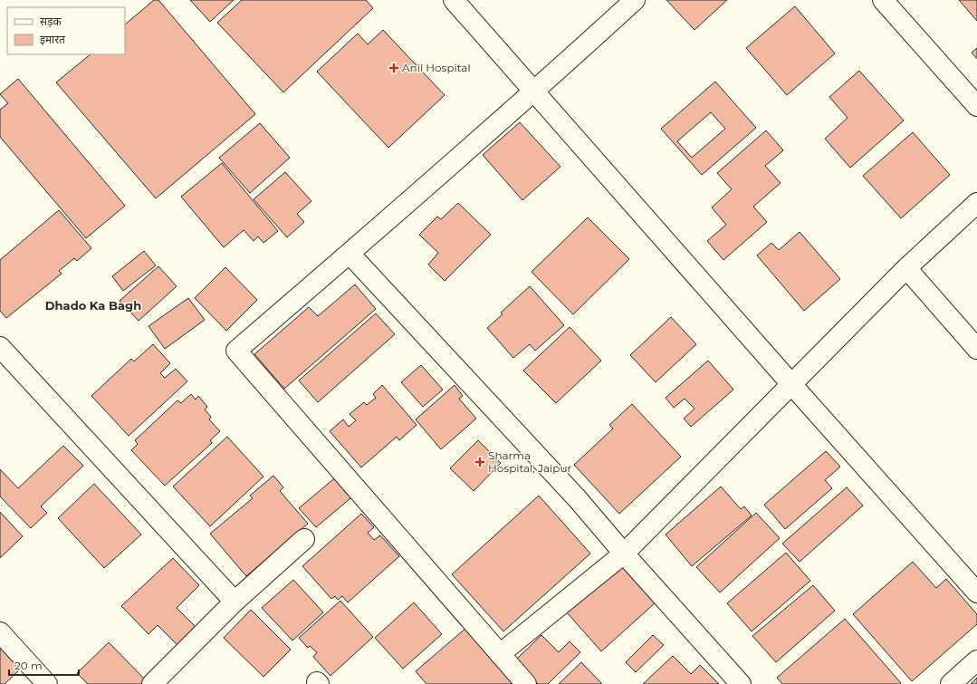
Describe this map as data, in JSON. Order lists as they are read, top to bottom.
{
  "districts": ["Dhado Ka Bagh"],
  "places": {
    "health": ["Anil Hospital", "Sharma Hospital, Jaipur"]
  },
  "legend": ["सड़क", "इमारत"],
  "scale_bar": "20 m"
}
